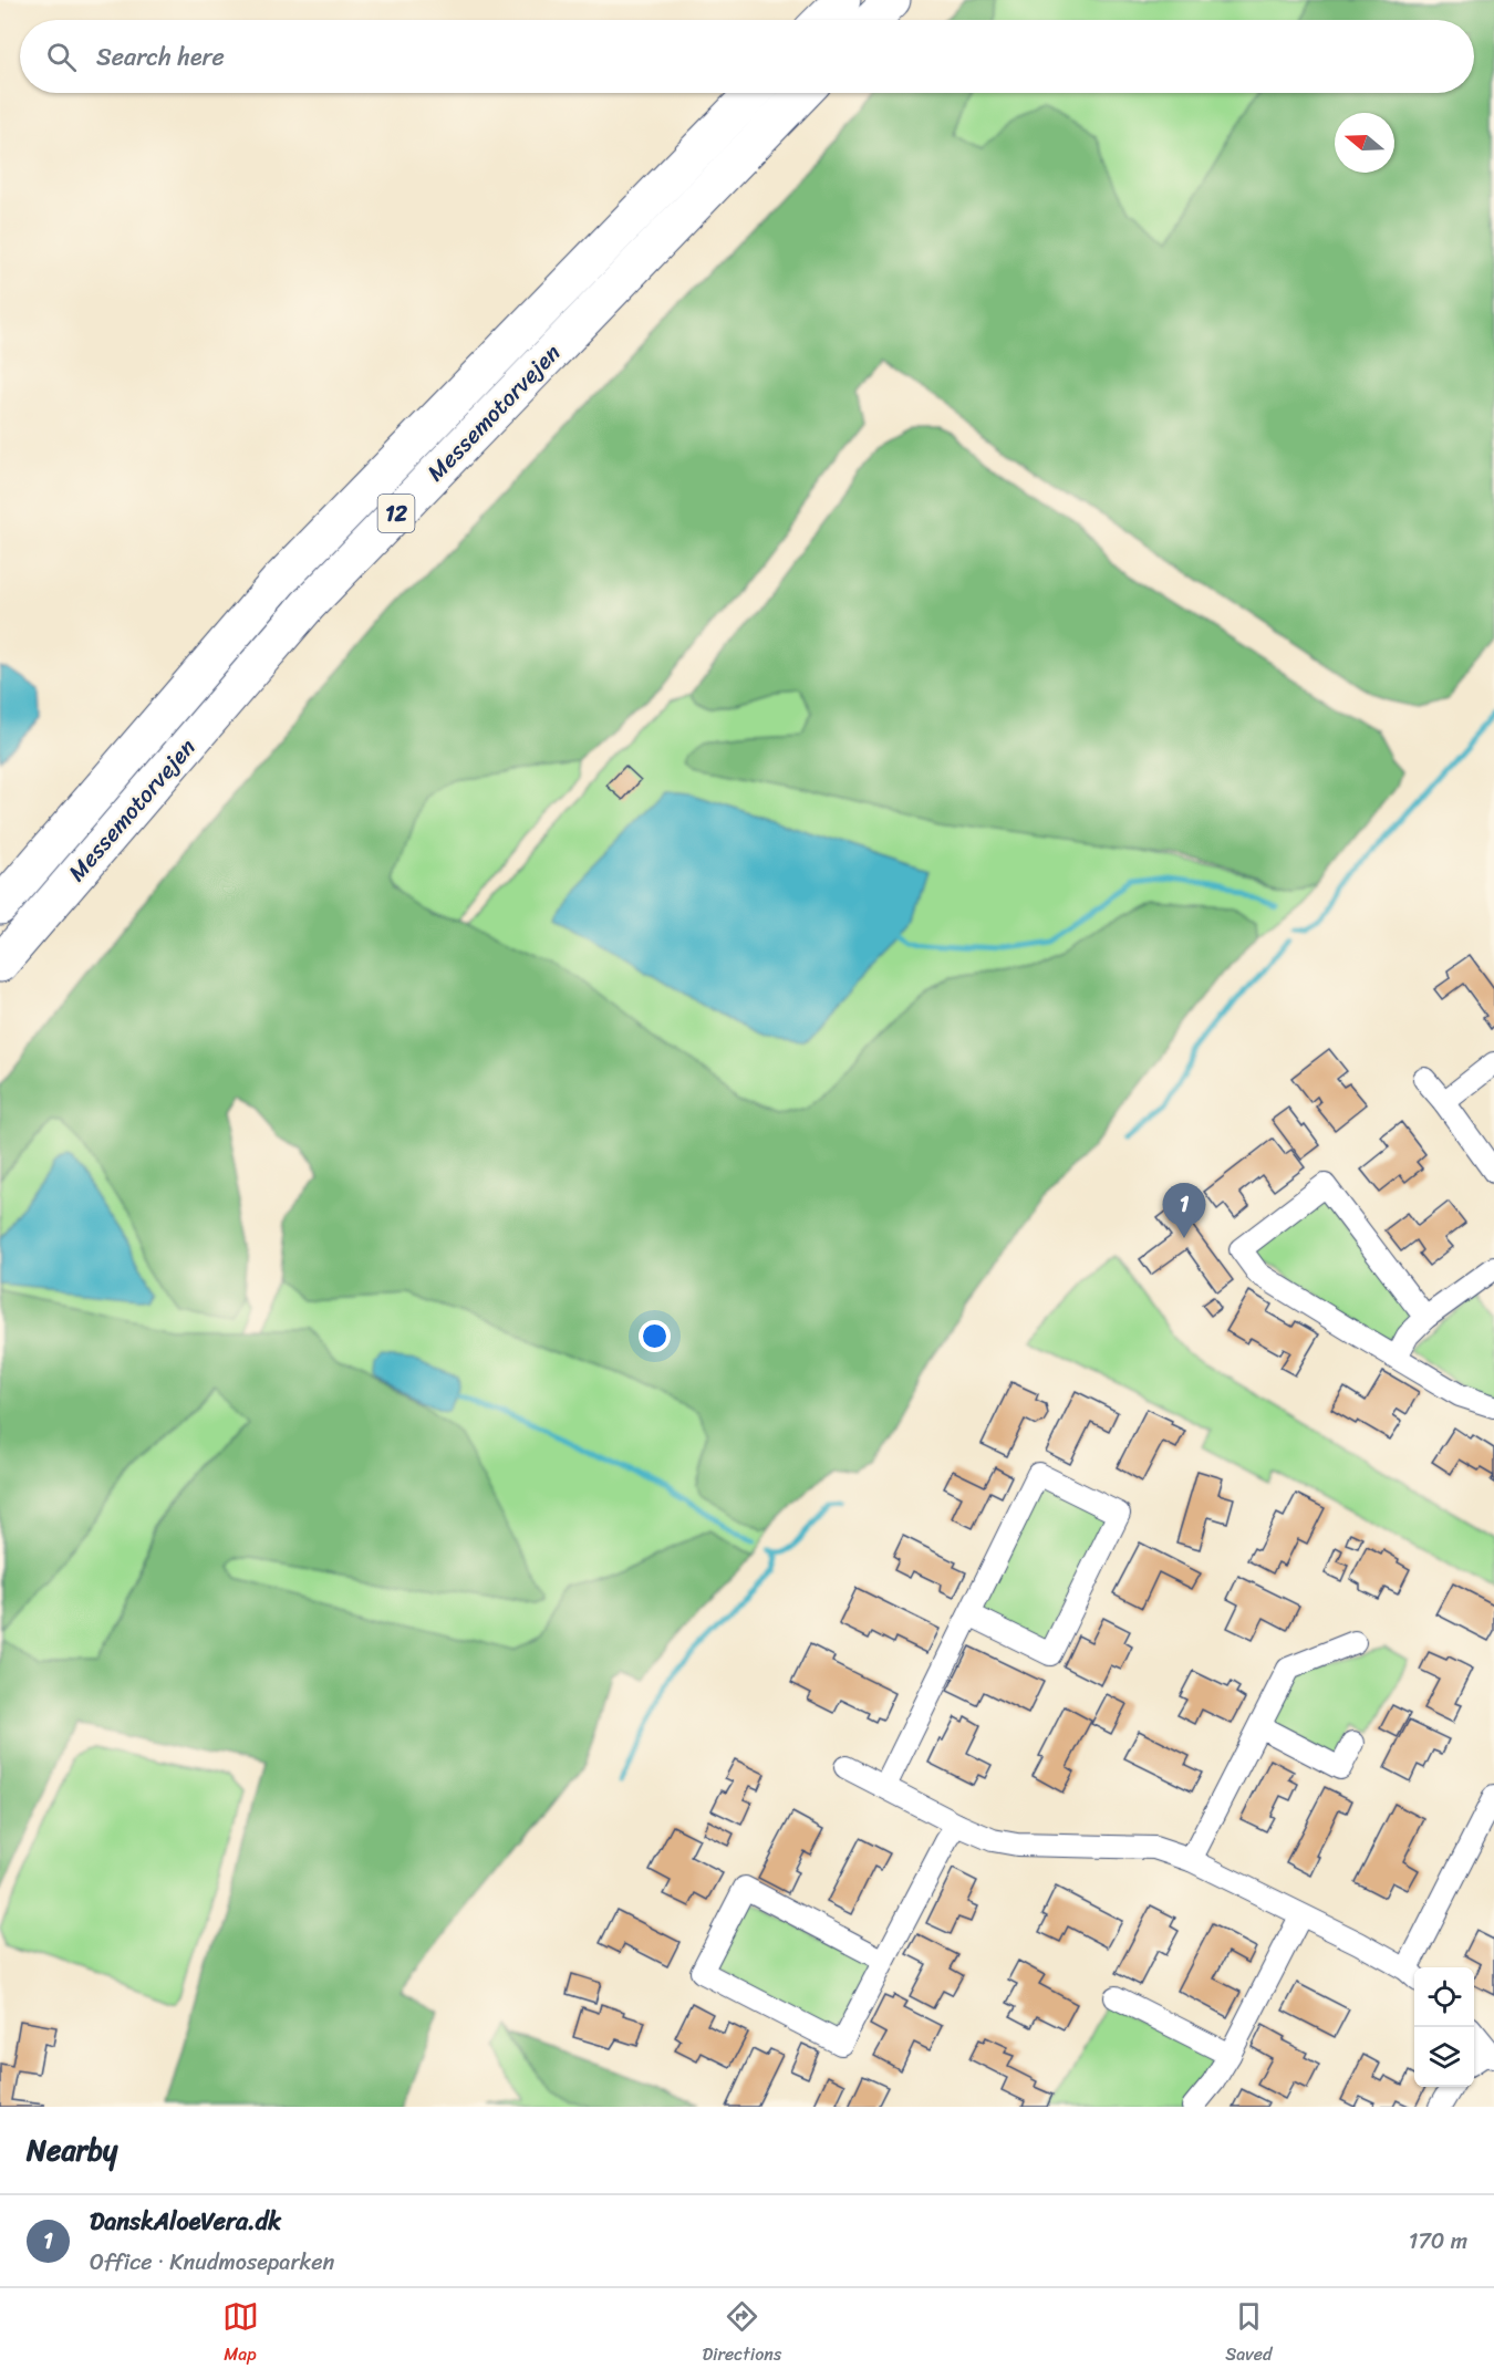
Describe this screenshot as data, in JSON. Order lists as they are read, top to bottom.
{
  "streets": {
    "highway": ["Messemotorvejen", "12"]
  },
  "north": "left",
  "page": {
    "search": "Search here",
    "pins": "1",
    "heading": "Nearby",
    "list": [
      {
        "mark": "1",
        "name": "DanskAloeVera.dk",
        "note": "Office · Knudmoseparken",
        "value": "170 m"
      }
    ],
    "nav": ["Map", "Directions", "Saved"]
  }
}
